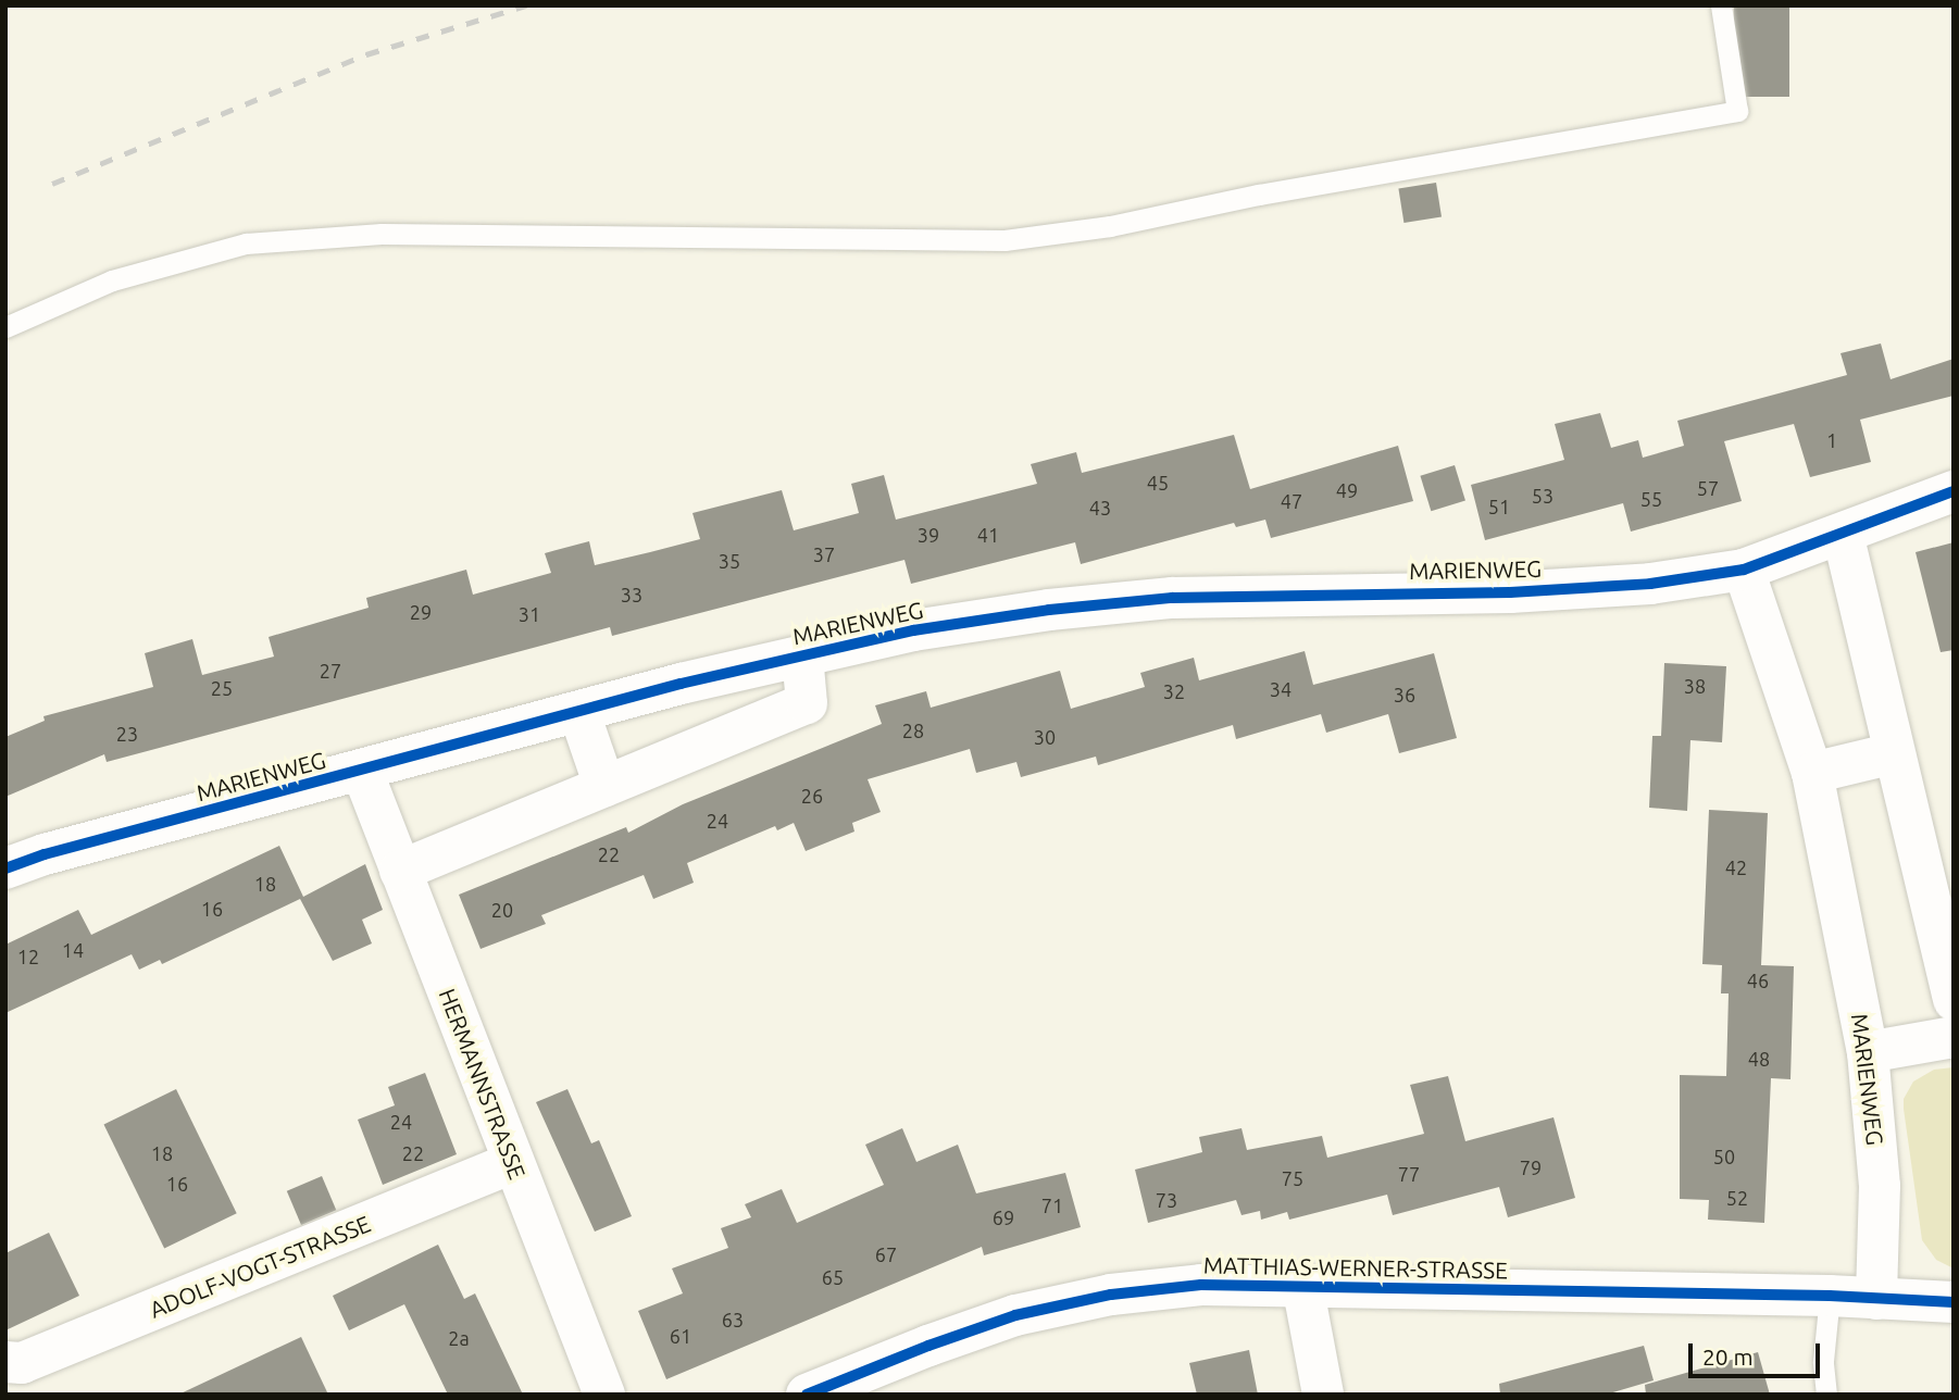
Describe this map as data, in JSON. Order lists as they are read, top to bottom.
{
  "streets": {
    "street": [
      "MARIENWEG",
      "HERMANNSTRASSE",
      "ADOLF-VOGT-STRASSE",
      "MATTHIAS-WERNER-STRASSE"
    ]
  },
  "crossings": [
    ["MARIENWEG", "HERMANNSTRASSE"],
    ["MARIENWEG", "MATTHIAS-WERNER-STRASSE"],
    ["HERMANNSTRASSE", "ADOLF-VOGT-STRASSE"]
  ],
  "house_numbers": [
    "1",
    "45",
    "57",
    "49",
    "53",
    "55",
    "47",
    "51",
    "43",
    "39",
    "41",
    "37",
    "35",
    "33",
    "29",
    "31",
    "27",
    "38",
    "25",
    "34",
    "32",
    "36",
    "28",
    "23",
    "30",
    "26",
    "24",
    "22",
    "42",
    "18",
    "16",
    "20",
    "14",
    "12",
    "46",
    "48",
    "24",
    "18",
    "22",
    "50",
    "79",
    "77",
    "75",
    "16",
    "52",
    "73",
    "71",
    "69",
    "67",
    "65",
    "63",
    "61",
    "2a"
  ],
  "scale_bar": "20 m"
}
